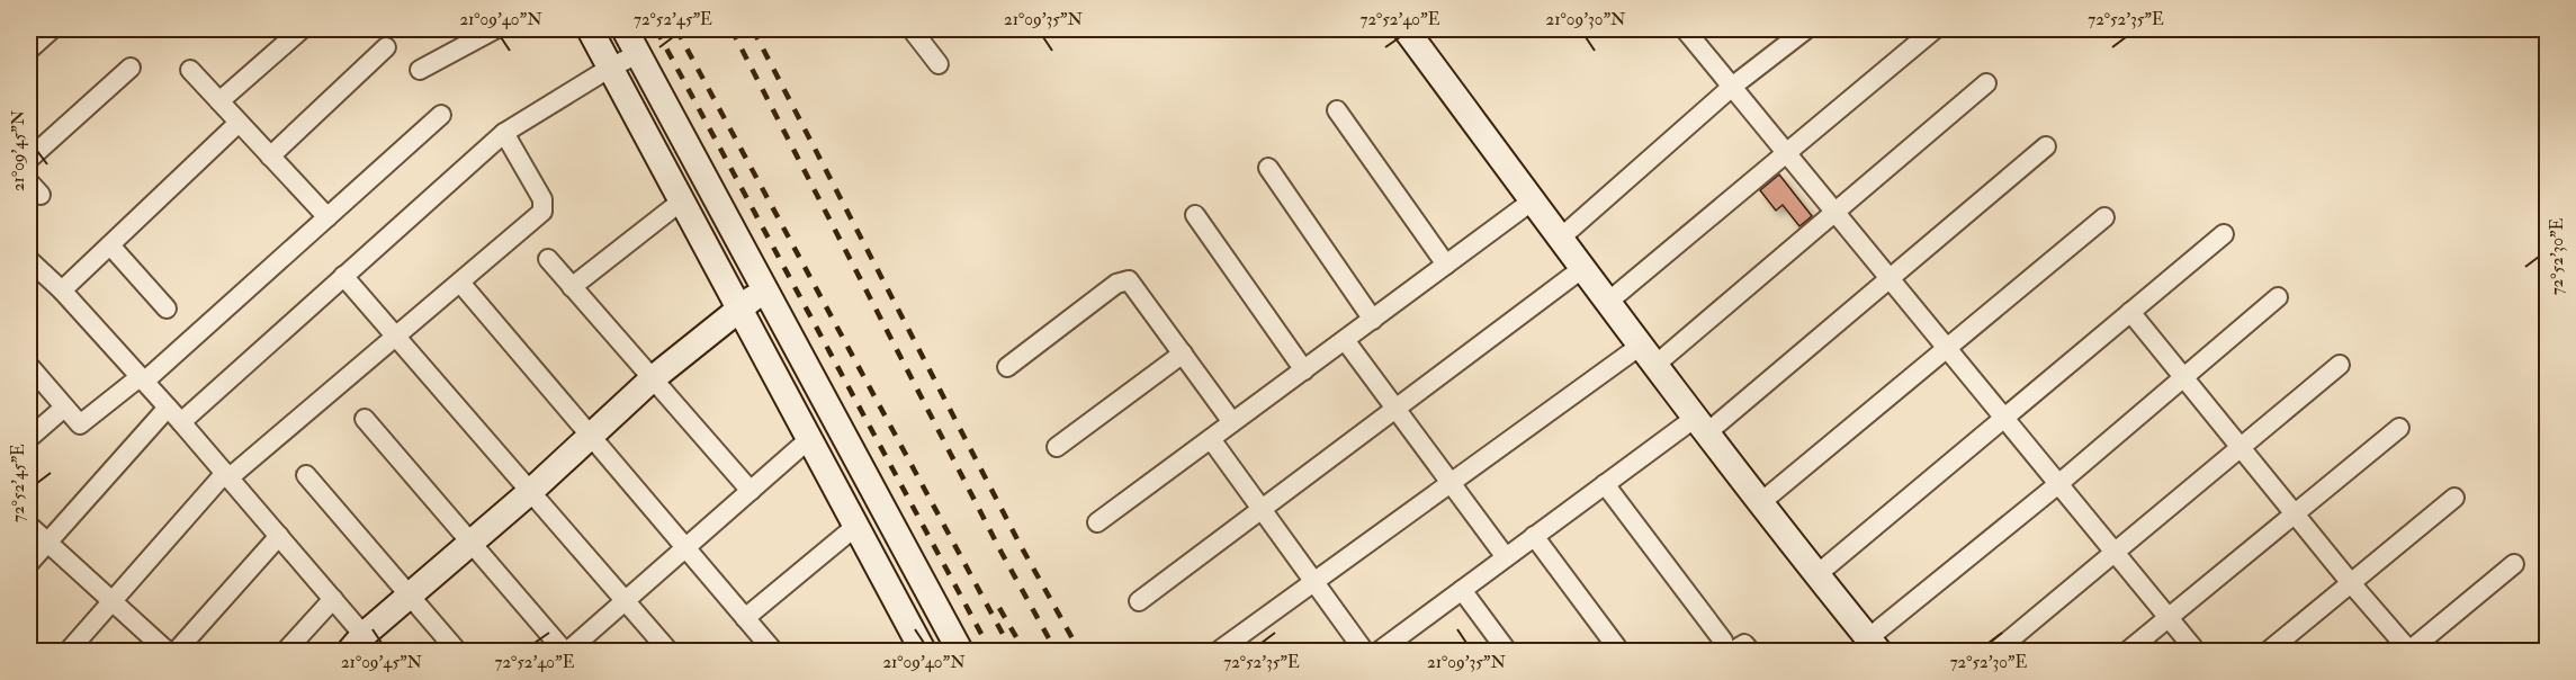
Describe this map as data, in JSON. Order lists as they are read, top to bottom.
{
  "coordinates": [
    "21°09'40\"N",
    "72°52'45\"E",
    "21°09'35\"N",
    "72°52'40\"E",
    "21°09'30\"N",
    "72°52'35\"E",
    "21°09'45\"N",
    "72°52'30\"E"
  ]
}
